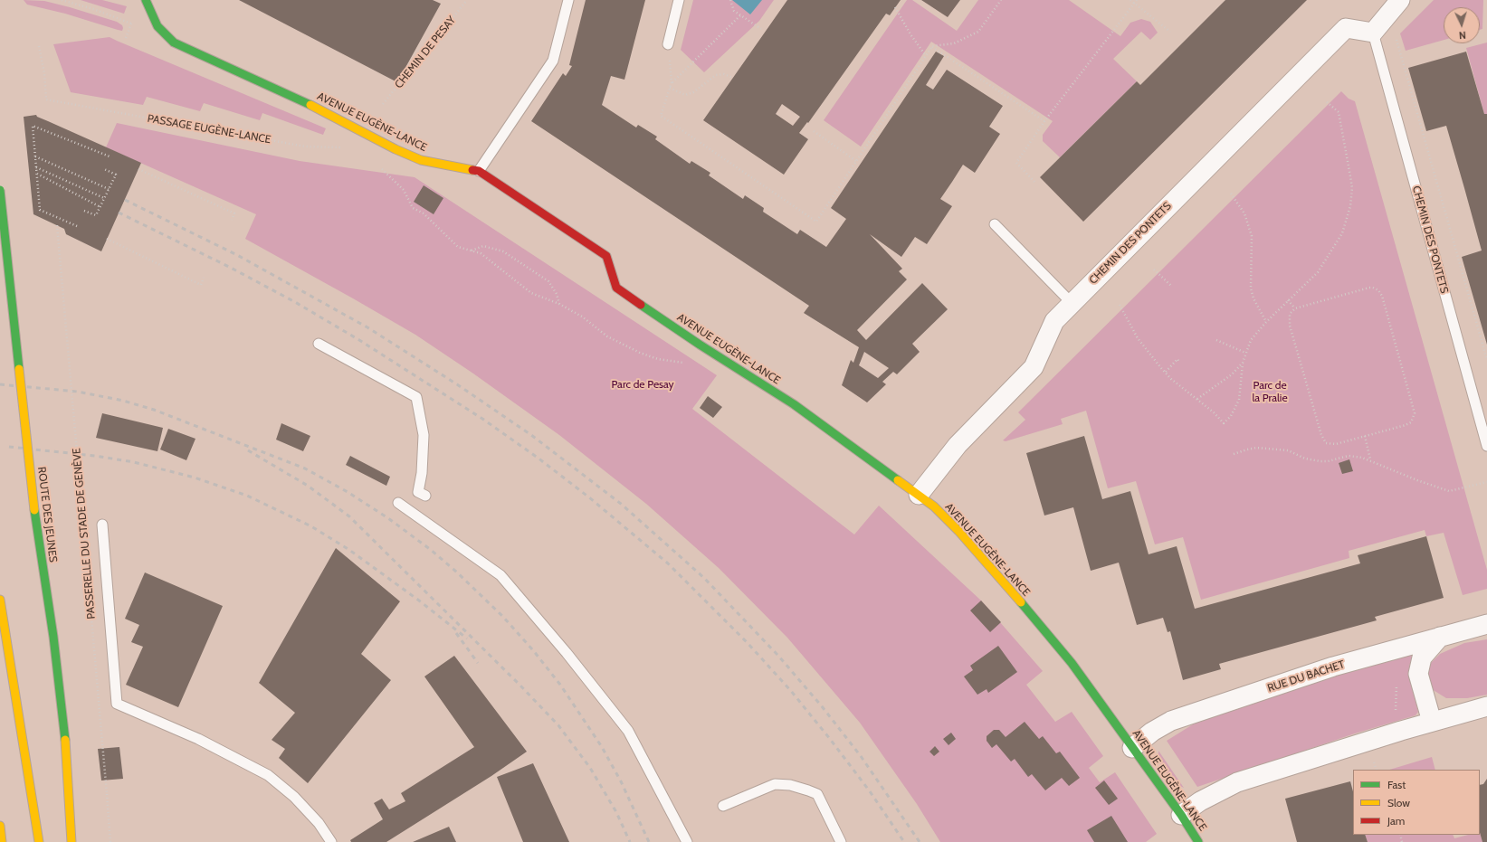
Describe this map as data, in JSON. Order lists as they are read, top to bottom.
{
  "streets": {
    "main road": ["AVENUE EUGÈNE-LANCE", "ROUTE DES JEUNES"],
    "street": ["CHEMIN DES PONTETS", "RUE DU BACHET"],
    "path": ["CHEMIN DE PESAY", "PASSAGE EUGÈNE-LANCE", "PASSERELLE DU STADE DE GENÈVE"]
  },
  "crossings": [
    ["AVENUE EUGÈNE-LANCE", "CHEMIN DES PONTETS"],
    ["AVENUE EUGÈNE-LANCE", "RUE DU BACHET"]
  ],
  "parks": ["Parc de Pesay", "Parc de la Pralie"],
  "legend": ["Fast", "Slow", "Jam"],
  "north": "bottom"
}
